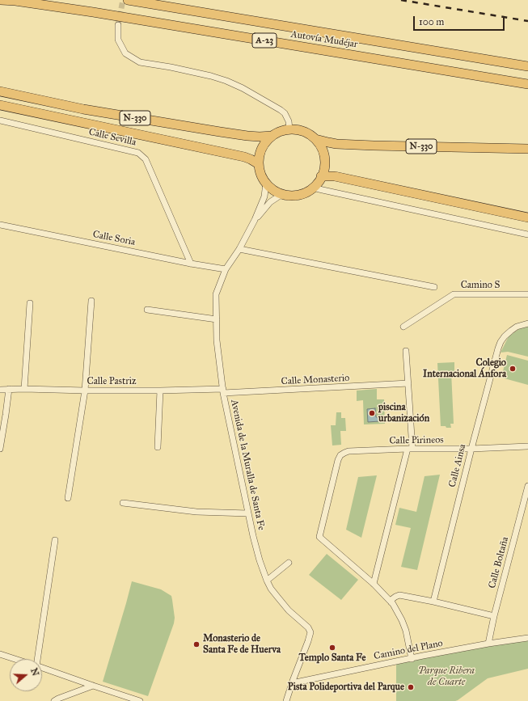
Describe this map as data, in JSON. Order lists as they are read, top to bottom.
{
  "streets": {
    "highway": ["Autovía Mudéjar", "A-23", "N-330"],
    "street": [
      "Calle Sevilla",
      "Calle Soria",
      "Camino S",
      "Calle Monasterio",
      "Calle Pastriz",
      "Calle Pirineos",
      "Avenida de la Muralla de Santa Fe",
      "Calle Ainsa",
      "Calle Boltaña",
      "Camino del Plano"
    ]
  },
  "crossings": [
    ["N-330", "Avenida de la Muralla de Santa Fe"],
    ["Calle Sevilla", "Calle Soria"],
    ["Calle Soria", "Avenida de la Muralla de Santa Fe"],
    ["Calle Monasterio", "Calle Pastriz"],
    ["Calle Monasterio", "Avenida de la Muralla de Santa Fe"],
    ["Calle Pastriz", "Avenida de la Muralla de Santa Fe"],
    ["Calle Pirineos", "Calle Ainsa"],
    ["Avenida de la Muralla de Santa Fe", "Camino del Plano"],
    ["Calle Boltaña", "Camino del Plano"]
  ],
  "parks": ["Parque Ribera de Cuarte"],
  "places": [
    "Colegio Internacional Ánfora",
    "piscina urbanización",
    "Monasterio de Santa Fe de Huerva",
    "Templo Santa Fe",
    "Pista Polideportiva del Parque"
  ],
  "scale_bar": "100 m",
  "north": "right"
}
